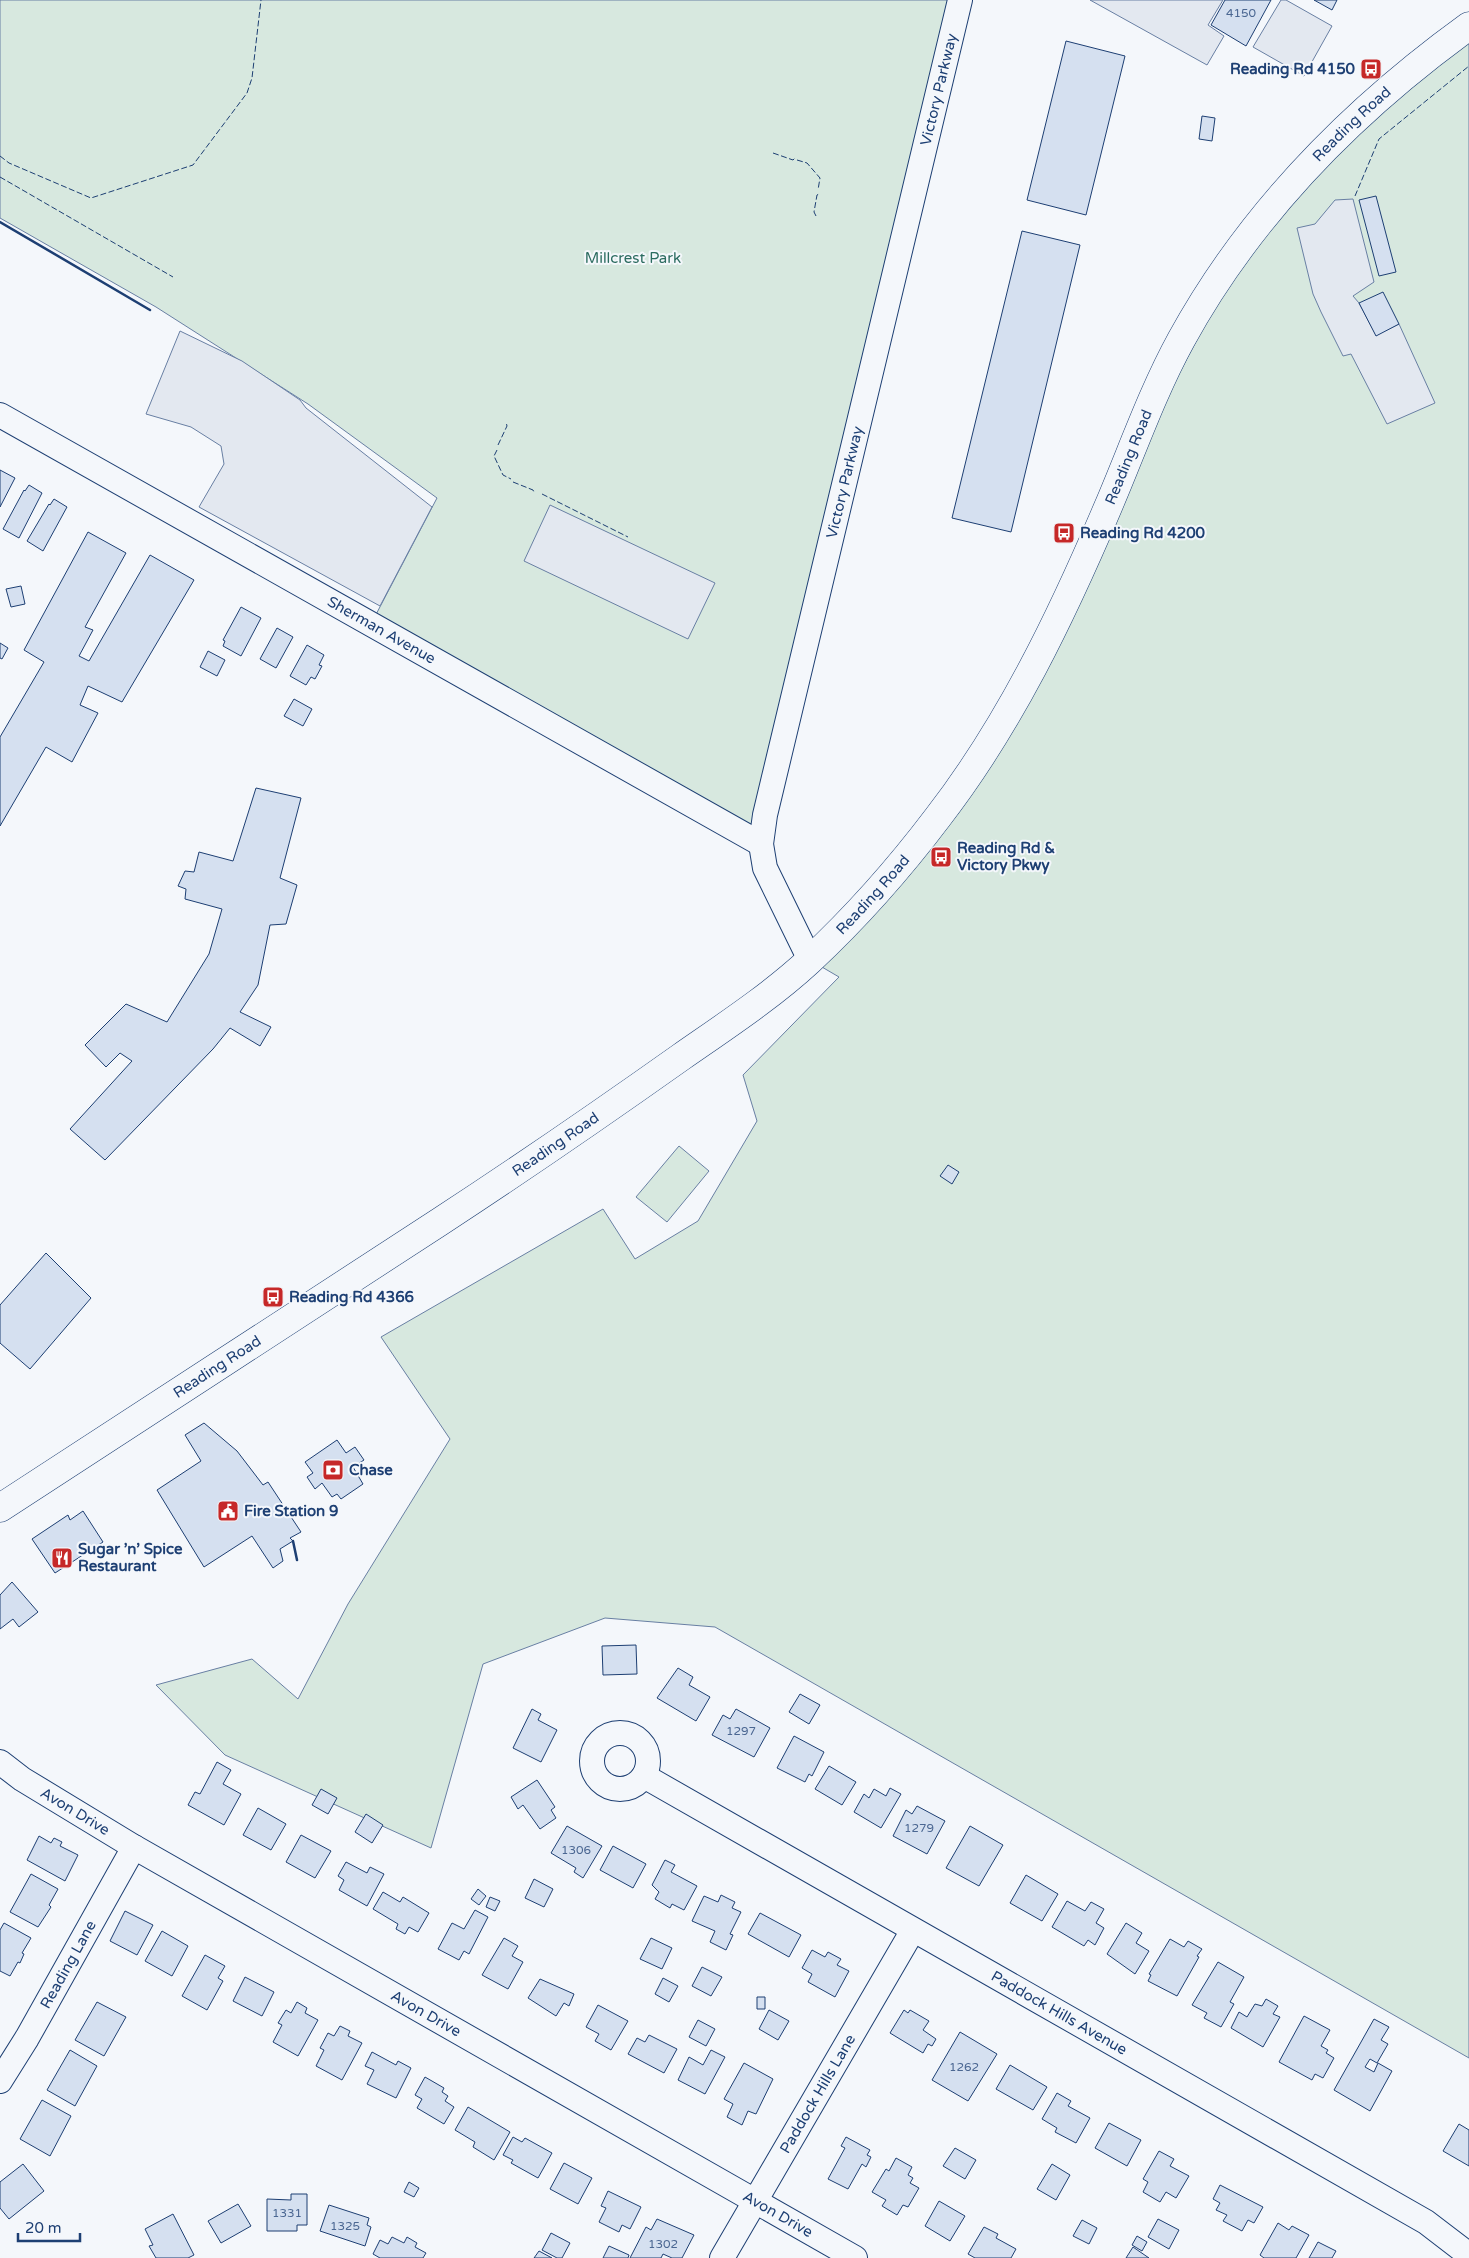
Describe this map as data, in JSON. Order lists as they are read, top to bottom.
{
  "streets": {
    "main road": ["Reading Road"],
    "street": [
      "Victory Parkway",
      "Sherman Avenue",
      "Avon Drive",
      "Reading Lane",
      "Paddock Hills Avenue",
      "Paddock Hills Lane"
    ]
  },
  "crossings": [
    ["Victory Parkway", "Reading Road"],
    ["Victory Parkway", "Sherman Avenue"],
    ["Avon Drive", "Reading Lane"],
    ["Avon Drive", "Paddock Hills Lane"],
    ["Paddock Hills Avenue", "Paddock Hills Lane"]
  ],
  "parks": ["Millcrest Park"],
  "places": {
    "bus stop": [
      "Reading Rd 4150",
      "Reading Rd 4200",
      "Reading Rd & Victory Pkwy",
      "Reading Rd 4366"
    ],
    "bank": ["Chase"],
    "public building": ["Fire Station 9"],
    "restaurant": ["Sugar ’n’ Spice Restaurant"]
  },
  "house_numbers": [
    "4150",
    "1297",
    "1279",
    "1306",
    "1262",
    "1331",
    "1325",
    "1302"
  ],
  "scale_bar": "20 m"
}
